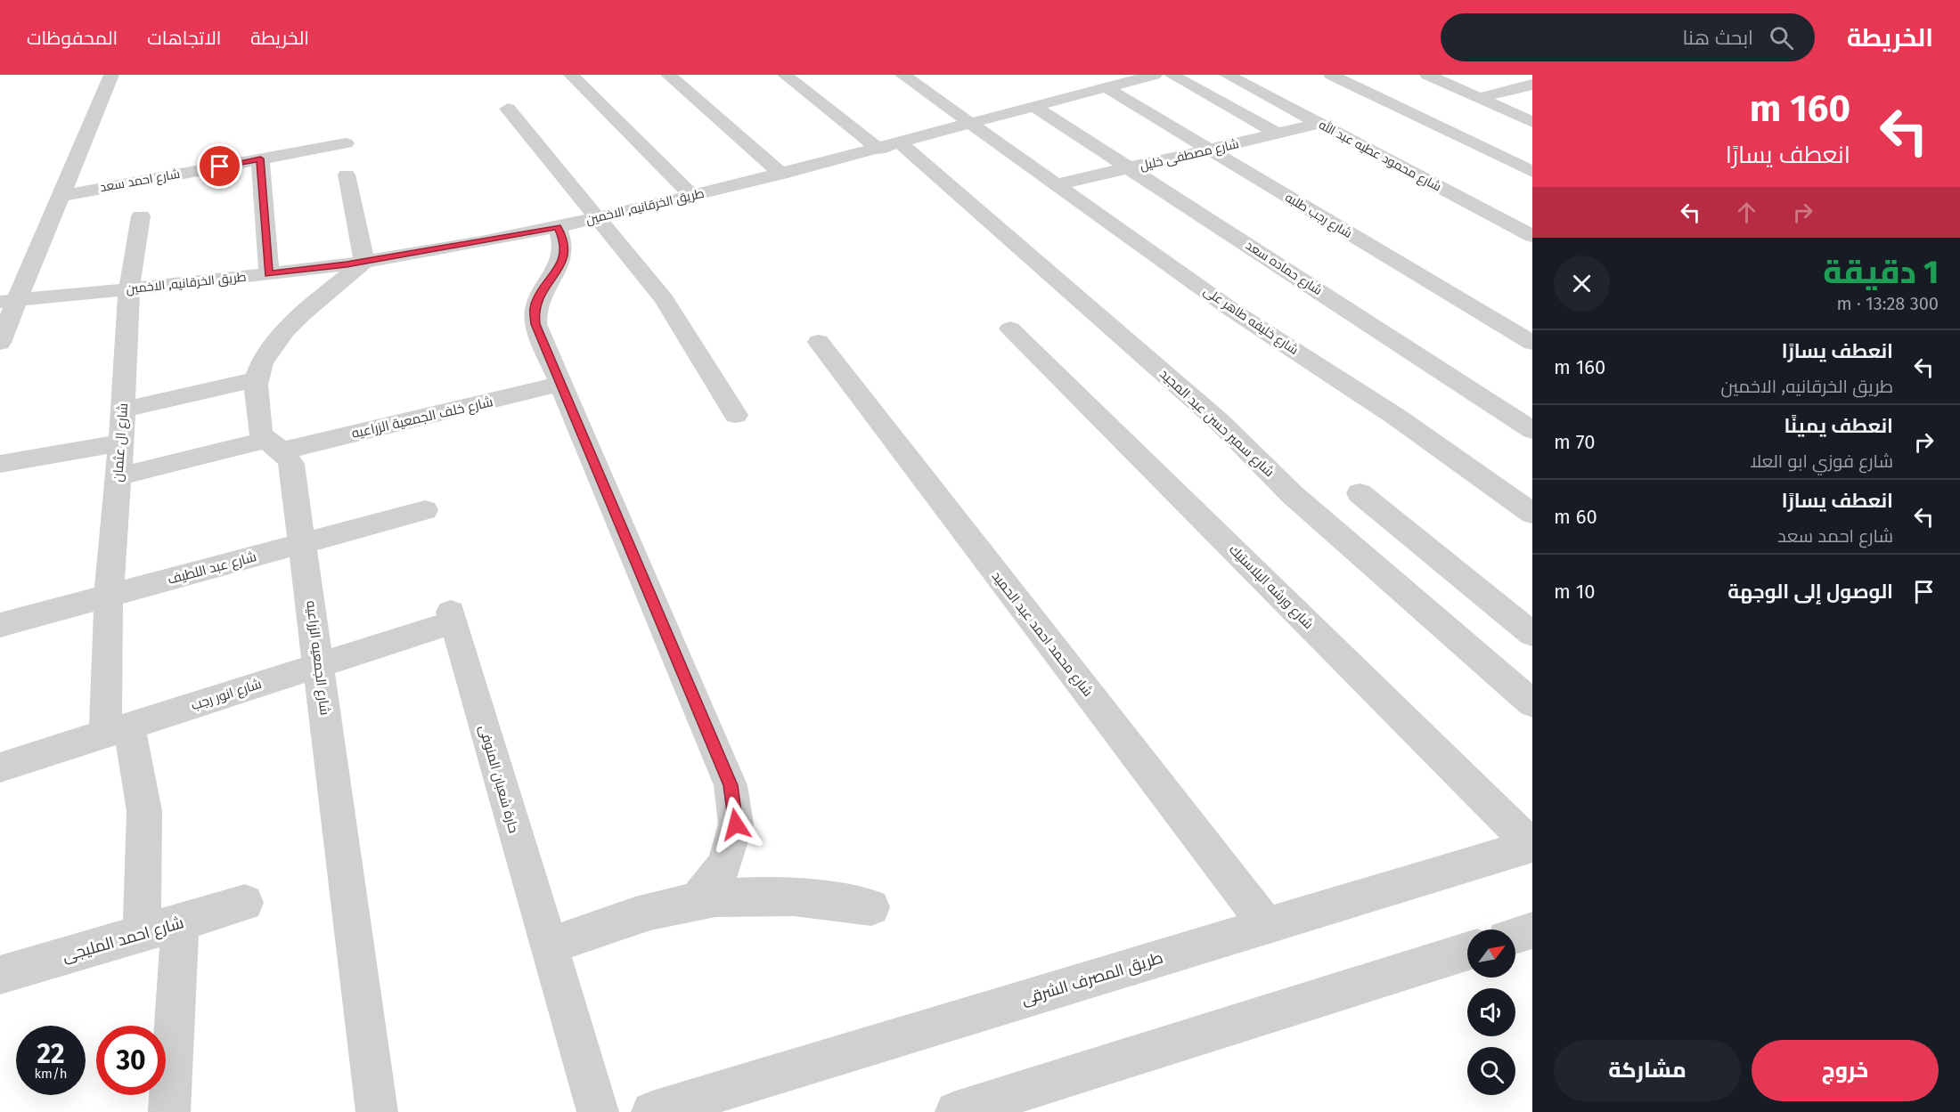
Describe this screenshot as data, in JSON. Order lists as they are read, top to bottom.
{
  "streets": {
    "street": [
      "شارع مصطفى خليل",
      "شارع محمود عطيه عبد الله",
      "شارع احمد سعد",
      "طريق الخرقانيه, الاخمين",
      "شارع رجب طلبه",
      "شارع حماده سعد",
      "شارع خليفه طاهر على",
      "شارع خلف الجمعية الزراعيه",
      "شارع سمير حسن عبد المجيد",
      "شارع ال عثمان",
      "شارع عبد اللطيف",
      "شارع ورشه البلاستيك",
      "شارع محمد احمد عبد الحميد",
      "شارع الجمعيه الزراعيه",
      "شارع انور رجب",
      "حارة شعبان المنوفى",
      "شارع احمد المليجى",
      "طريق المصرف الشرقى"
    ]
  },
  "crossings": [
    ["شارع مصطفى خليل", "شارع محمود عطيه عبد الله"],
    ["شارع مصطفى خليل", "شارع رجب طلبه"],
    ["شارع مصطفى خليل", "شارع حماده سعد"],
    ["شارع مصطفى خليل", "شارع خليفه طاهر على"],
    ["طريق الخرقانيه, الاخمين", "شارع رجب طلبه"],
    ["طريق الخرقانيه, الاخمين", "شارع حماده سعد"],
    ["طريق الخرقانيه, الاخمين", "شارع خليفه طاهر على"],
    ["طريق الخرقانيه, الاخمين", "شارع سمير حسن عبد المجيد"],
    ["طريق الخرقانيه, الاخمين", "شارع ال عثمان"],
    ["طريق الخرقانيه, الاخمين", "شارع الجمعيه الزراعيه"],
    ["شارع خلف الجمعية الزراعيه", "شارع ال عثمان"],
    ["شارع خلف الجمعية الزراعيه", "شارع الجمعيه الزراعيه"],
    ["شارع ال عثمان", "شارع عبد اللطيف"],
    ["شارع ال عثمان", "شارع انور رجب"],
    ["شارع ال عثمان", "شارع احمد المليجى"],
    ["شارع عبد اللطيف", "شارع الجمعيه الزراعيه"],
    ["شارع ورشه البلاستيك", "طريق المصرف الشرقى"],
    ["شارع محمد احمد عبد الحميد", "طريق المصرف الشرقى"],
    ["شارع الجمعيه الزراعيه", "شارع انور رجب"],
    ["شارع انور رجب", "حارة شعبان المنوفى"]
  ],
  "north": "top right",
  "page": {
    "header": "الخريطة",
    "search": "ابحث هنا",
    "nav": ["الخريطة", "الاتجاهات", "المحفوظات"],
    "turn": ["160 m", "انعطف يسارًا"],
    "heading": ["1 دقيقة", "300 m · 13:28"],
    "list": [
      {
        "name": "انعطف يسارًا",
        "note": "طريق الخرقانيه, الاخمين",
        "value": "160 m"
      },
      {
        "name": "انعطف يمينًا",
        "note": "شارع فوزي ابو العلا",
        "value": "70 m"
      },
      {
        "name": "انعطف يسارًا",
        "note": "شارع احمد سعد",
        "value": "60 m"
      },
      {
        "name": "الوصول إلى الوجهة",
        "value": "10 m"
      }
    ],
    "speed": "22 km/h",
    "limit": "30",
    "buttons": ["خروج", "مشاركة"]
  }
}
